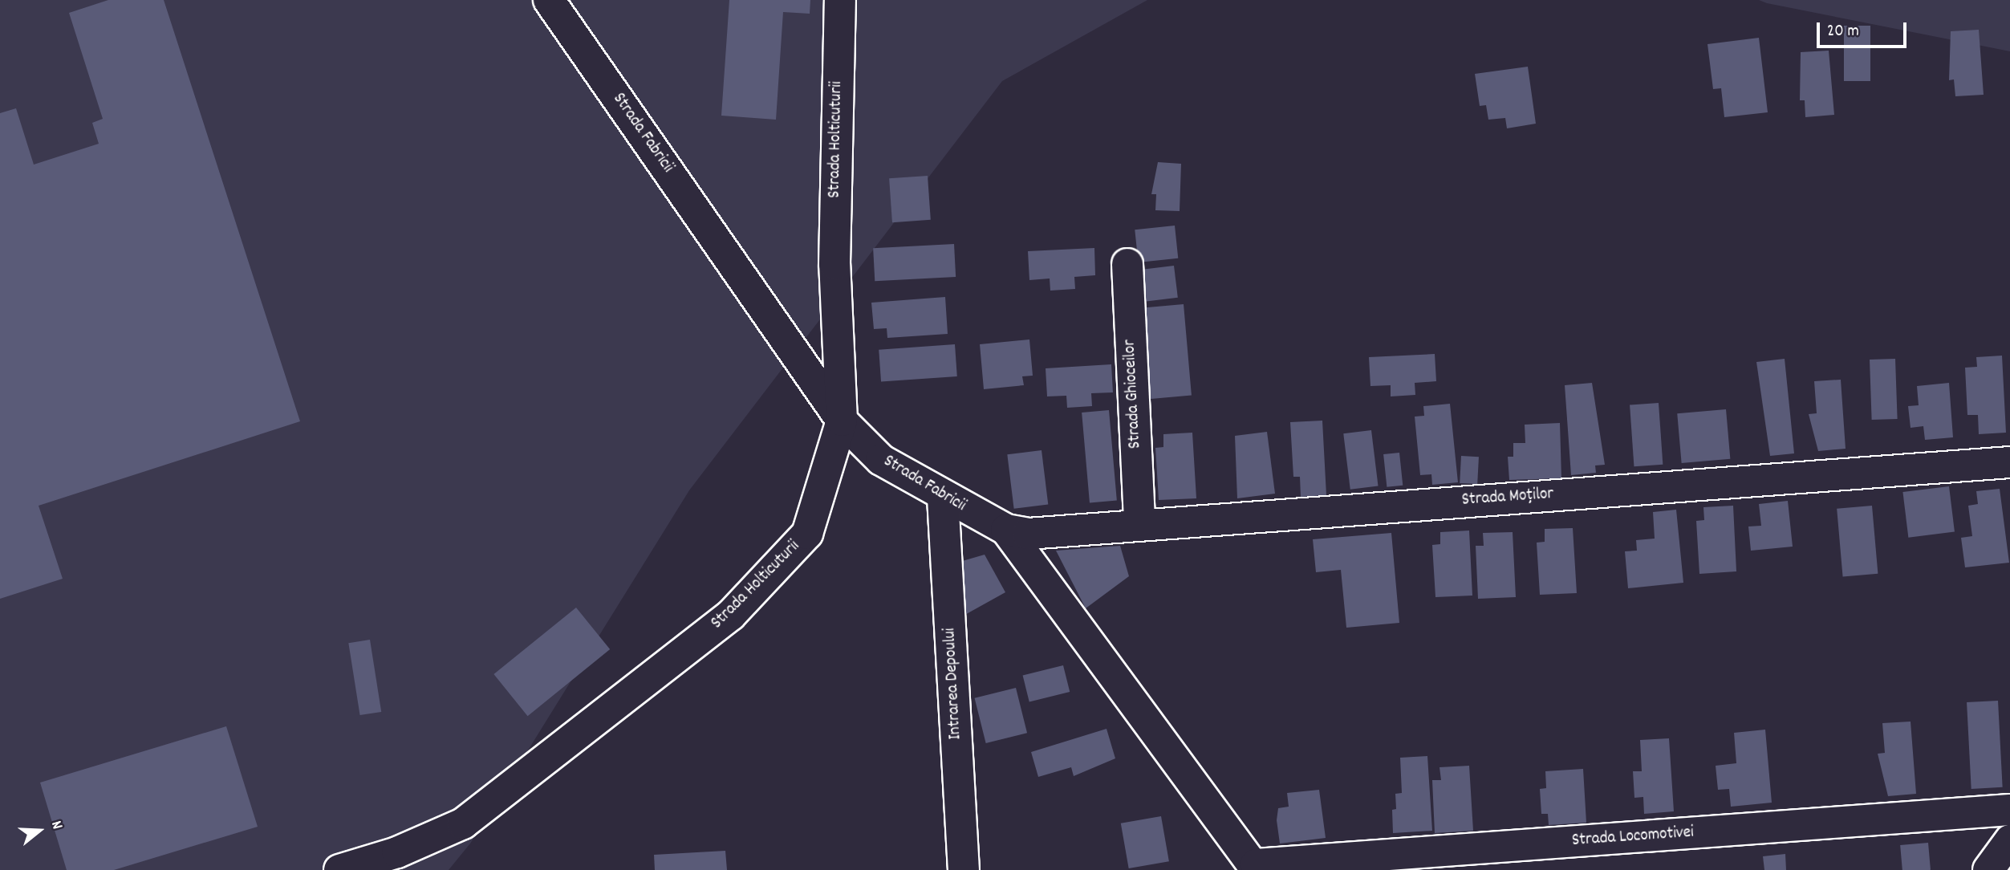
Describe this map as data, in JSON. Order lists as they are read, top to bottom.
{
  "streets": {
    "street": [
      "Strada Fabricii",
      "Strada Holticuturii",
      "Strada Ghioceilor",
      "Strada Moților",
      "Intrarea Depoului",
      "Strada Locomotivei"
    ]
  },
  "crossings": [
    ["Strada Fabricii", "Strada Holticuturii"],
    ["Strada Fabricii", "Strada Moților"],
    ["Strada Fabricii", "Intrarea Depoului"],
    ["Strada Fabricii", "Strada Locomotivei"],
    ["Strada Ghioceilor", "Strada Moților"]
  ],
  "scale_bar": "20 m",
  "north": "right"
}
